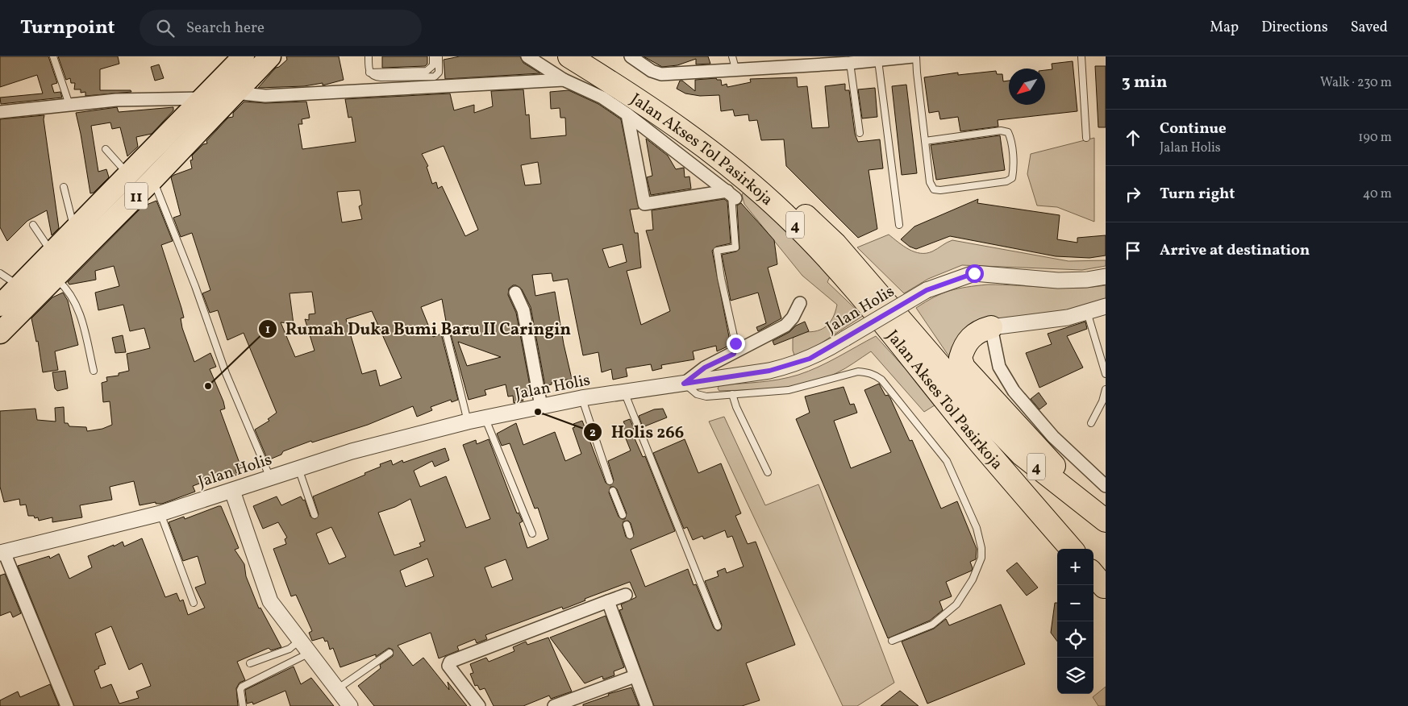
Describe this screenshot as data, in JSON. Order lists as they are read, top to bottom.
{
  "streets": {
    "highway": ["Jalan Akses Tol Pasirkoja", "11", "4"],
    "street": ["Jalan Holis"]
  },
  "places": ["Rumah Duka Bumi Baru II Caringin", "Holis 266"],
  "north": "bottom left",
  "page": {
    "header": "Turnpoint",
    "search": "Search here",
    "nav": ["Map", "Directions", "Saved"],
    "heading": ["3 min", "Walk · 230 m"],
    "list": [
      ["Continue", "Jalan Holis", "190 m"],
      ["Turn right", "40 m"],
      "Arrive at destination"
    ],
    "map_buttons": ["+", "−"]
  }
}
